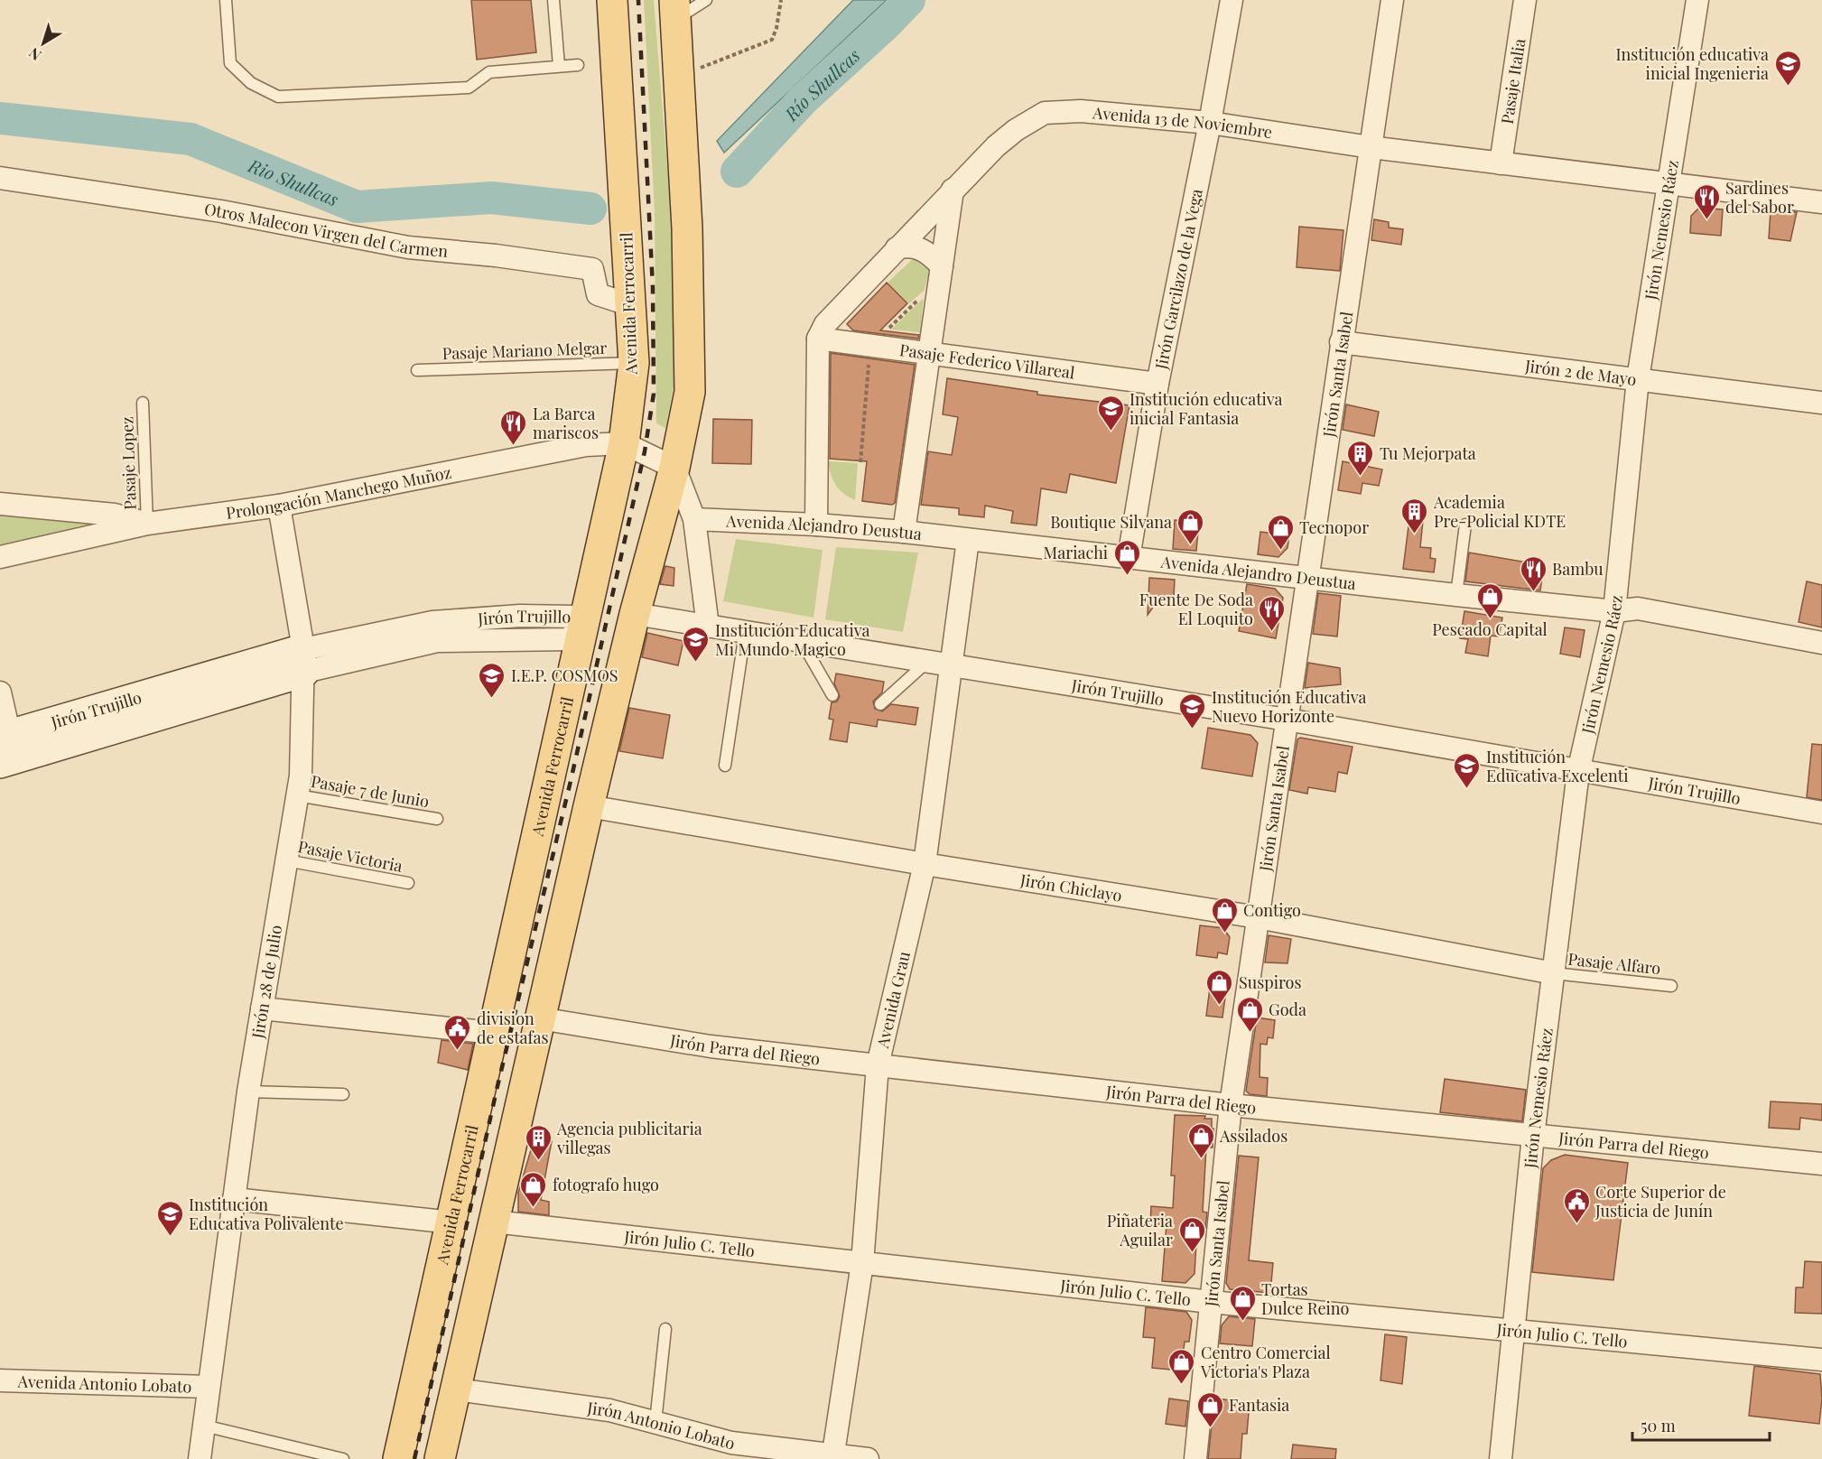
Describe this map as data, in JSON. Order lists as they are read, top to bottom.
{
  "streets": {
    "main road": ["Avenida Ferrocarril"],
    "street": [
      "Pasaje Italia",
      "Avenida 13 de Noviembre",
      "Otros Malecon Virgen del Carmen",
      "Jirón Nemesio Ráez",
      "Jirón Garcilazo de la Vega",
      "Pasaje Federico Villareal",
      "Jirón 2 de Mayo",
      "Jirón Santa Isabel",
      "Prolongación Manchego Muñoz",
      "Avenida Alejandro Deustua",
      "Jirón Trujillo",
      "Jirón Chiclayo",
      "Jirón 28 de Julio",
      "Avenida Grau",
      "Jirón Parra del Riego",
      "Jirón Julio C. Tello",
      "Avenida Antonio Lobato",
      "Jirón Antonio Lobato"
    ],
    "lane": [
      "Pasaje Mariano Melgar",
      "Pasaje Lopez",
      "Pasaje 7 de Junio",
      "Pasaje Victoria",
      "Pasaje Alfaro"
    ]
  },
  "crossings": [
    ["Pasaje Italia", "Avenida 13 de Noviembre"],
    ["Avenida 13 de Noviembre", "Jirón Nemesio Ráez"],
    ["Avenida 13 de Noviembre", "Jirón Garcilazo de la Vega"],
    ["Avenida 13 de Noviembre", "Pasaje Federico Villareal"],
    ["Avenida 13 de Noviembre", "Jirón Santa Isabel"],
    ["Otros Malecon Virgen del Carmen", "Avenida Ferrocarril"],
    ["Jirón Nemesio Ráez", "Jirón 2 de Mayo"],
    ["Jirón Nemesio Ráez", "Avenida Alejandro Deustua"],
    ["Jirón Nemesio Ráez", "Jirón Trujillo"],
    ["Jirón Nemesio Ráez", "Jirón Chiclayo"],
    ["Jirón Nemesio Ráez", "Pasaje Alfaro"],
    ["Jirón Nemesio Ráez", "Jirón Parra del Riego"],
    ["Jirón Nemesio Ráez", "Jirón Julio C. Tello"],
    ["Jirón Garcilazo de la Vega", "Pasaje Federico Villareal"],
    ["Jirón Garcilazo de la Vega", "Avenida Alejandro Deustua"],
    ["Avenida Ferrocarril", "Pasaje Mariano Melgar"],
    ["Avenida Ferrocarril", "Prolongación Manchego Muñoz"],
    ["Avenida Ferrocarril", "Jirón Trujillo"],
    ["Jirón 2 de Mayo", "Jirón Santa Isabel"],
    ["Jirón Santa Isabel", "Avenida Alejandro Deustua"],
    ["Jirón Santa Isabel", "Jirón Trujillo"],
    ["Jirón Santa Isabel", "Jirón Chiclayo"],
    ["Jirón Santa Isabel", "Jirón Parra del Riego"],
    ["Jirón Santa Isabel", "Jirón Julio C. Tello"],
    ["Pasaje Lopez", "Prolongación Manchego Muñoz"],
    ["Prolongación Manchego Muñoz", "Jirón 28 de Julio"],
    ["Avenida Alejandro Deustua", "Avenida Grau"],
    ["Jirón Trujillo", "Jirón 28 de Julio"],
    ["Jirón Trujillo", "Avenida Grau"],
    ["Pasaje 7 de Junio", "Jirón 28 de Julio"],
    ["Pasaje Victoria", "Jirón 28 de Julio"],
    ["Jirón Chiclayo", "Pasaje Alfaro"],
    ["Jirón Chiclayo", "Avenida Grau"],
    ["Jirón 28 de Julio", "Avenida Antonio Lobato"],
    ["Avenida Grau", "Jirón Parra del Riego"],
    ["Avenida Grau", "Jirón Julio C. Tello"],
    ["Avenida Grau", "Jirón Antonio Lobato"]
  ],
  "water": ["Río Shullcas", "Rio Shullcas"],
  "places": {
    "school or university": [
      "Institución educativa inicial Ingenieria",
      "Institución educativa inicial Fantasia",
      "Institución Educativa Mi Mundo Magico",
      "I.E.P. COSMOS",
      "Institución Educativa Nuevo Horizonte",
      "Institución Educativa Excelenti",
      "Institución Educativa Polivalente"
    ],
    "restaurant": [
      "Sardines del Sabor",
      "La Barca mariscos",
      "Bambu",
      "Fuente De Soda El Loquito"
    ],
    "building": ["Tu Mejorpata", "Academia Pre-Policial KDTE", "Agencia publicitaria villegas"],
    "shop": [
      "Boutique Silvana",
      "Tecnopor",
      "Mariachi",
      "Pescado Capital",
      "Contigo",
      "Suspiros",
      "Goda",
      "Assilados",
      "fotografo hugo",
      "Piñateria Aguilar",
      "Tortas Dulce Reino",
      "Centro Comercial Victoria's Plaza",
      "Fantasia"
    ],
    "public building": ["division de estafas", "Corte Superior de Justicia de Junín"]
  },
  "scale_bar": "50 m",
  "north": "bottom left"
}
